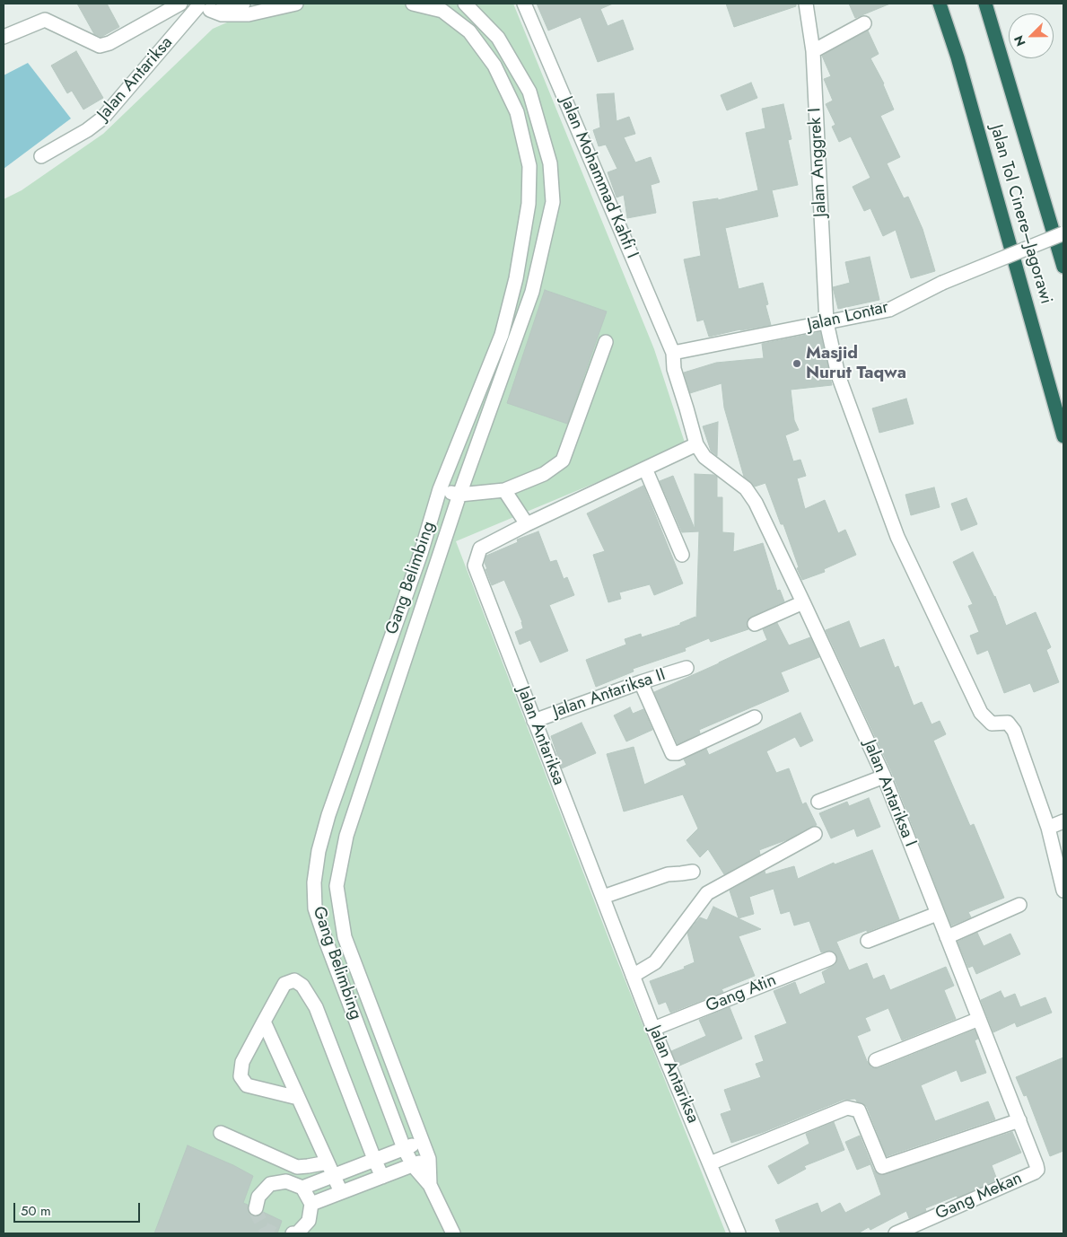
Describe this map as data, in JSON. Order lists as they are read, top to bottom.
{
  "streets": {
    "highway": ["Jalan Tol Cinere–Jagorawi"],
    "street": [
      "Jalan Antariksa",
      "Jalan Anggrek I",
      "Jalan Mohammad Kahfi I",
      "Jalan Lontar",
      "Gang Belimbing",
      "Jalan Antariksa II",
      "Jalan Antariksa I",
      "Gang Atin",
      "Gang Mekan"
    ]
  },
  "crossings": [
    ["Jalan Antariksa", "Jalan Antariksa II"],
    ["Jalan Antariksa", "Jalan Antariksa I"],
    ["Jalan Antariksa", "Gang Atin"],
    ["Jalan Anggrek I", "Jalan Lontar"],
    ["Jalan Mohammad Kahfi I", "Jalan Lontar"],
    ["Jalan Antariksa I", "Gang Mekan"]
  ],
  "places": ["Masjid Nurut Taqwa"],
  "scale_bar": "50 m",
  "north": "bottom left"
}
